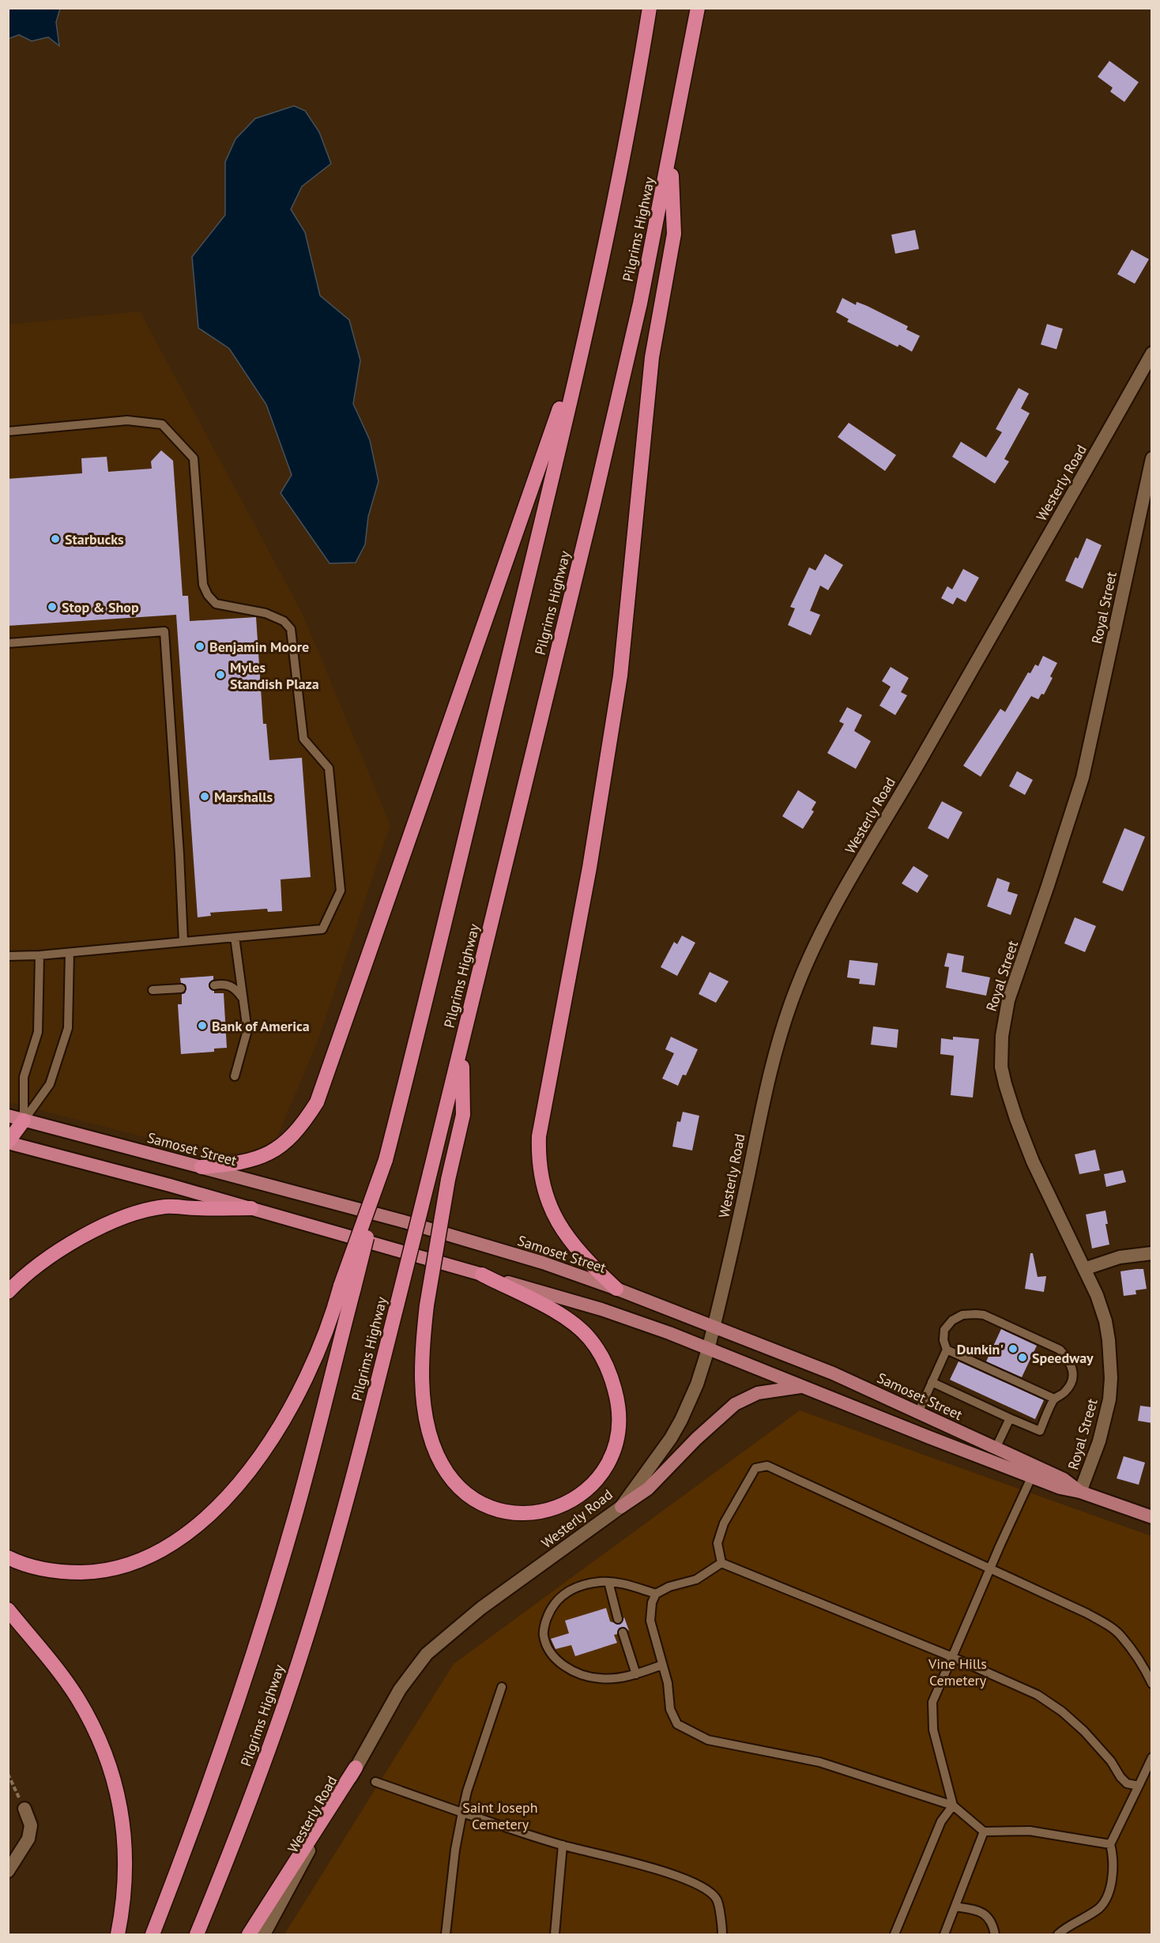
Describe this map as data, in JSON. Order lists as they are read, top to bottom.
{
  "streets": {
    "highway": ["Pilgrims Highway", "Samoset Street"],
    "street": ["Westerly Road", "Royal Street"]
  },
  "crossings": [
    ["Westerly Road", "Samoset Street"],
    ["Royal Street", "Samoset Street"]
  ],
  "parks": ["Vine Hills Cemetery", "Saint Joseph Cemetery"],
  "places": [
    "Starbucks",
    "Stop & Shop",
    "Benjamin Moore",
    "Myles Standish Plaza",
    "Marshalls",
    "Bank of America",
    "Dunkin'",
    "Speedway"
  ]
}
